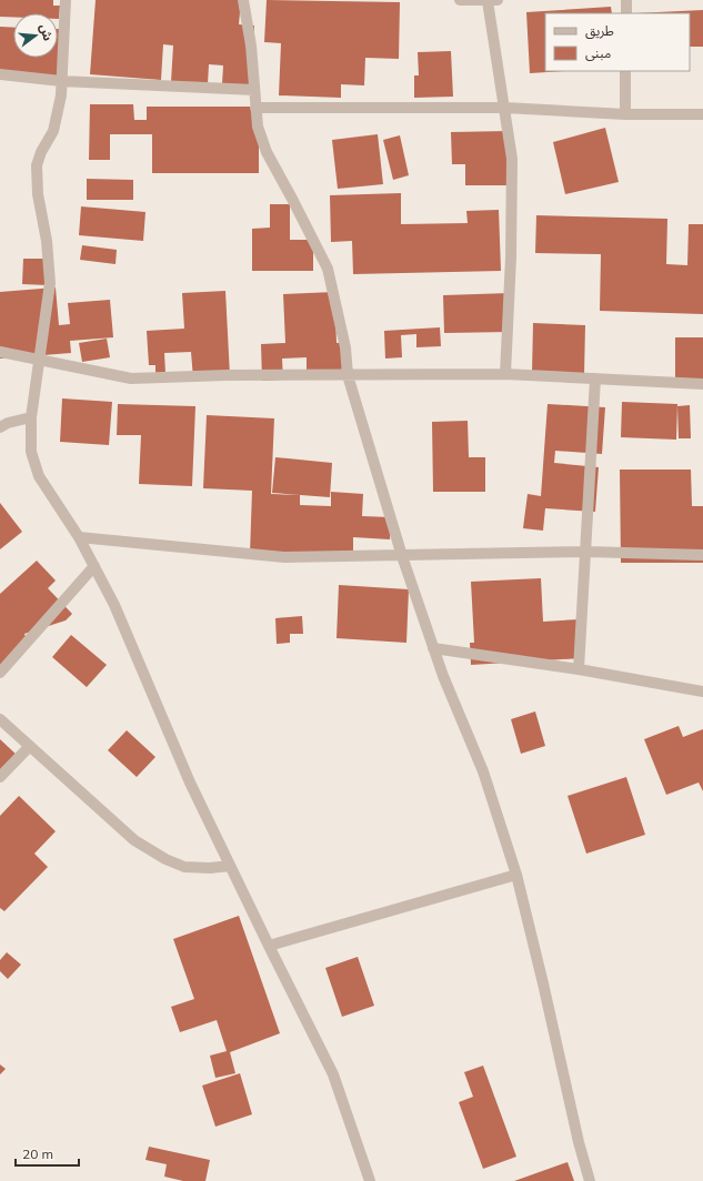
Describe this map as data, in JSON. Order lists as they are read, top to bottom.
{
  "legend": ["طريق", "مبنى"],
  "scale_bar": "20 m",
  "north": "right"
}
